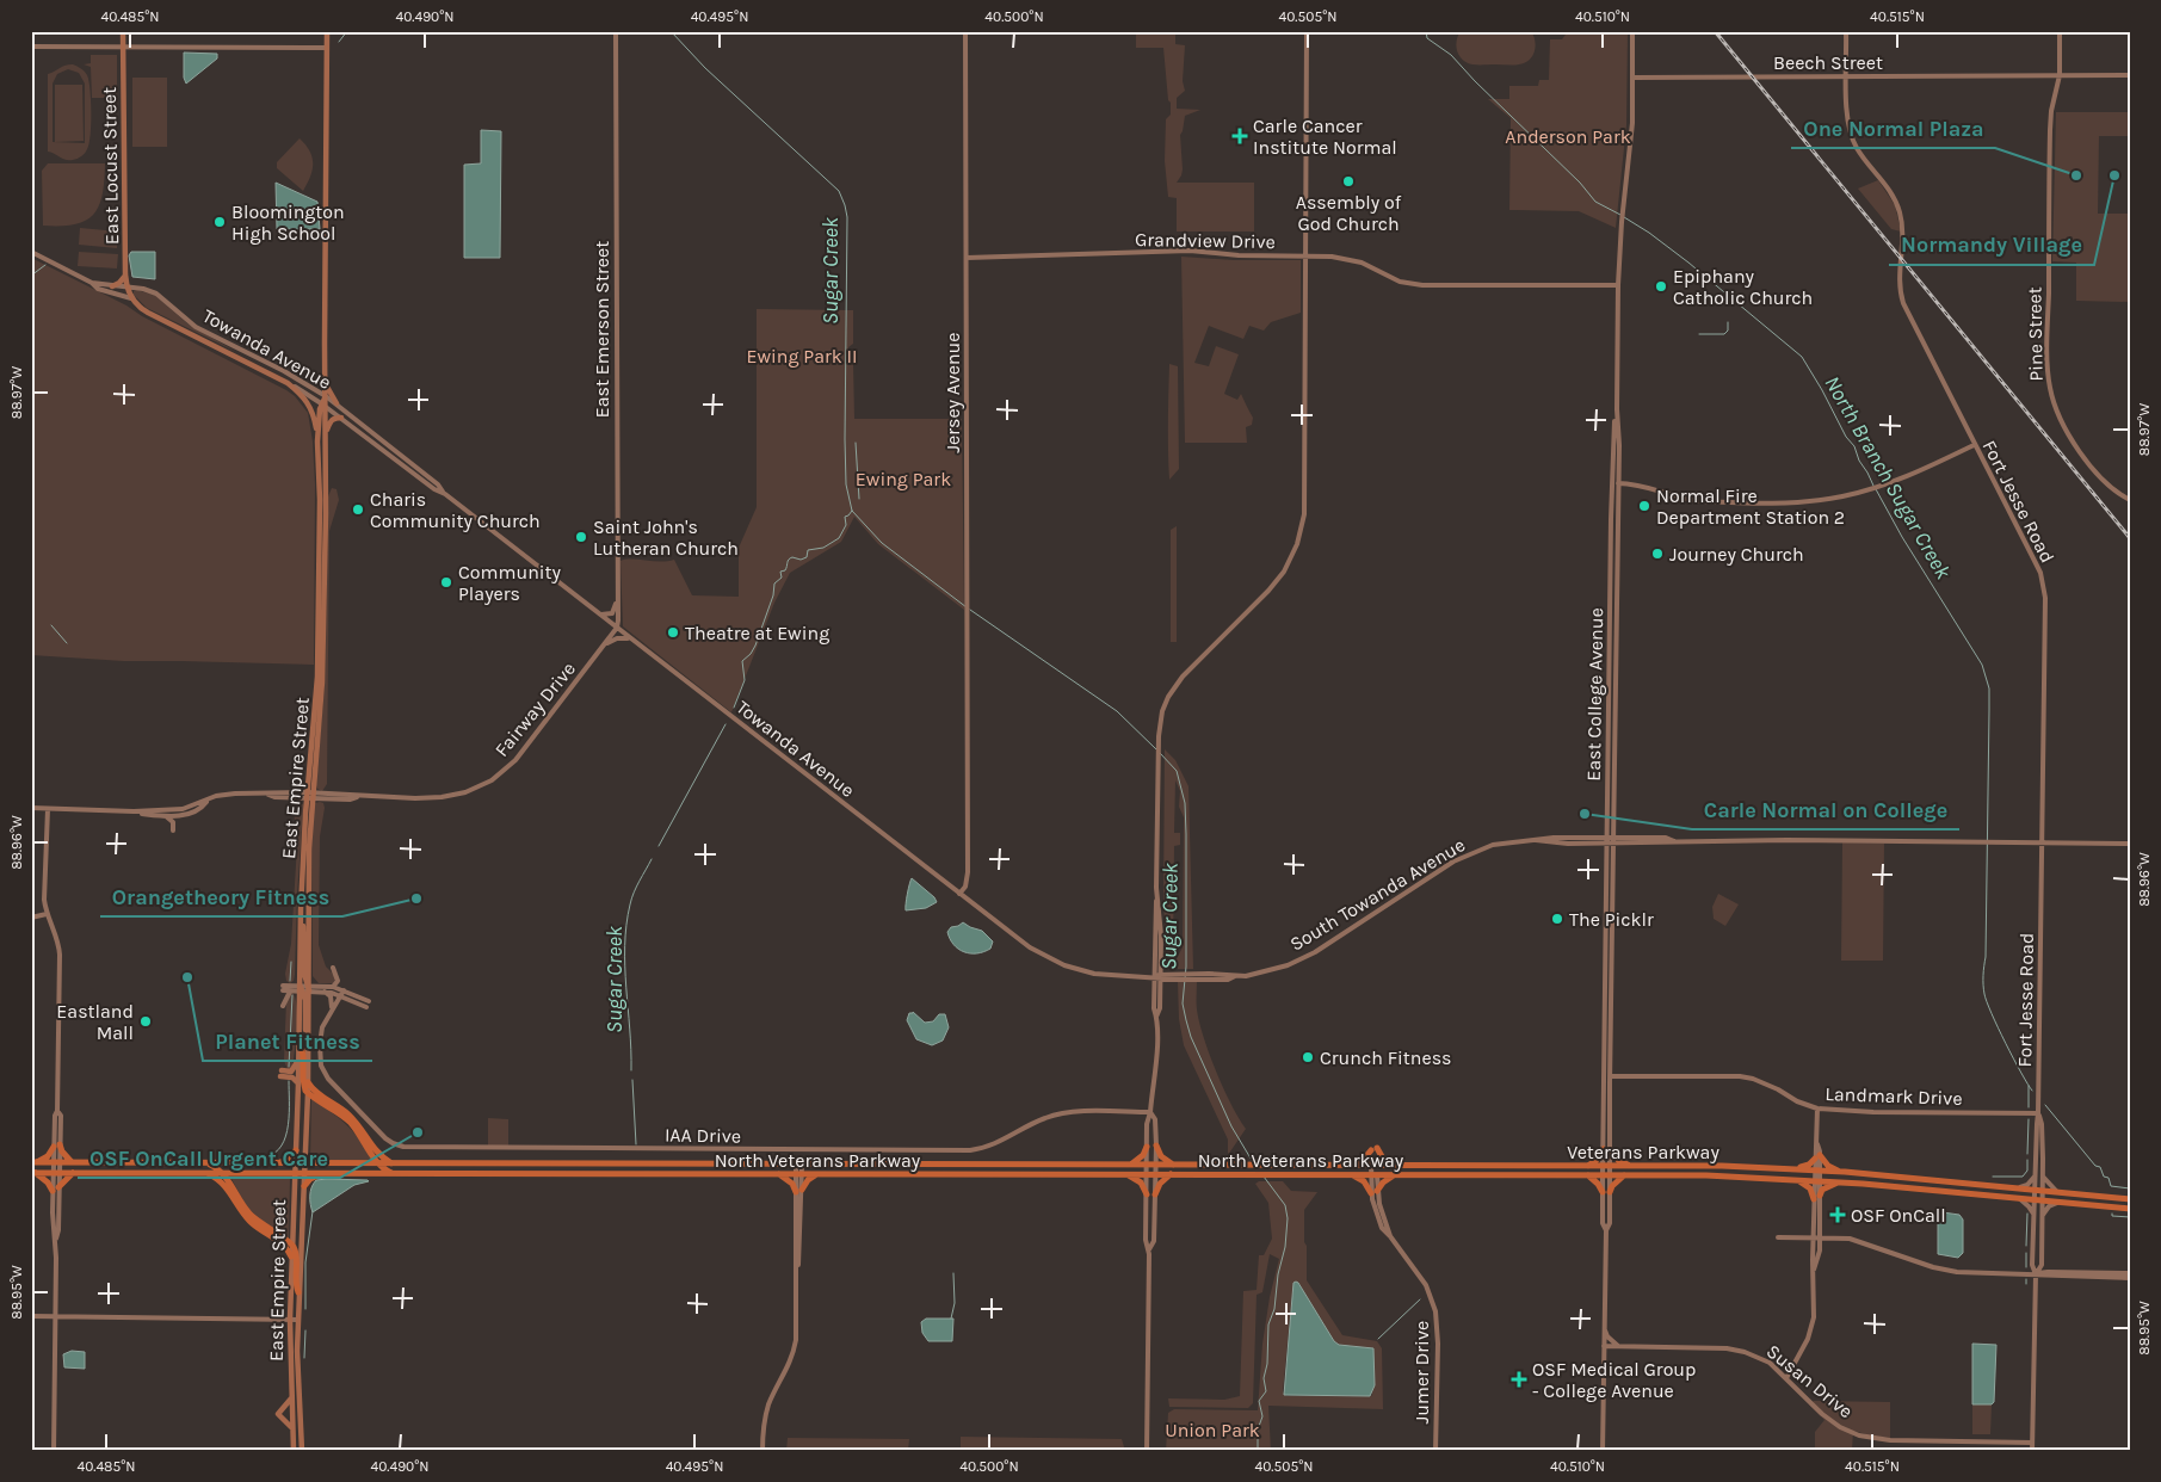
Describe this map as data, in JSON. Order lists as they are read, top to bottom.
{
  "streets": {
    "highway": ["Veterans Parkway", "North Veterans Parkway"],
    "main road": [
      "Beech Street",
      "East Locust Street",
      "Grandview Drive",
      "East Emerson Street",
      "Pine Street",
      "Towanda Avenue",
      "Jersey Avenue",
      "Fort Jesse Road",
      "East College Avenue",
      "Fairway Drive",
      "East Empire Street",
      "South Towanda Avenue",
      "Landmark Drive",
      "IAA Drive",
      "Jumer Drive",
      "Susan Drive"
    ]
  },
  "crossings": [
    ["Beech Street", "Pine Street"],
    ["Beech Street", "Fort Jesse Road"],
    ["Beech Street", "East College Avenue"],
    ["East Locust Street", "Towanda Avenue"],
    ["Grandview Drive", "Jersey Avenue"],
    ["Grandview Drive", "East College Avenue"],
    ["East Emerson Street", "Towanda Avenue"],
    ["East Emerson Street", "Fairway Drive"],
    ["Towanda Avenue", "Jersey Avenue"],
    ["Towanda Avenue", "Fairway Drive"],
    ["Towanda Avenue", "East Empire Street"],
    ["Towanda Avenue", "South Towanda Avenue"],
    ["Fort Jesse Road", "Landmark Drive"],
    ["Fort Jesse Road", "Veterans Parkway"],
    ["Fort Jesse Road", "Susan Drive"],
    ["East College Avenue", "South Towanda Avenue"],
    ["East College Avenue", "Landmark Drive"],
    ["East College Avenue", "Veterans Parkway"],
    ["East College Avenue", "North Veterans Parkway"],
    ["East College Avenue", "Susan Drive"],
    ["Fairway Drive", "East Empire Street"],
    ["East Empire Street", "North Veterans Parkway"],
    ["Veterans Parkway", "North Veterans Parkway"],
    ["Veterans Parkway", "Jumer Drive"],
    ["North Veterans Parkway", "Jumer Drive"]
  ],
  "water": ["Sugar Creek", "North Branch Sugar Creek"],
  "parks": [
    "Anderson Park",
    "Ewing Park II",
    "Ewing Park",
    "Union Park"
  ],
  "places": {
    "health": ["Carle Cancer Institute Normal", "OSF OnCall", "OSF Medical Group - College Avenue"],
    "other": [
      "One Normal Plaza",
      "Normandy Village",
      "Assembly of God Church",
      "Bloomington High School",
      "Epiphany Catholic Church",
      "Normal Fire Department Station 2",
      "Charis Community Church",
      "Saint John's Lutheran Church",
      "Journey Church",
      "Community Players",
      "Theatre at Ewing",
      "Carle Normal on College",
      "Orangetheory Fitness",
      "The Picklr",
      "Planet Fitness",
      "Eastland Mall",
      "Crunch Fitness",
      "OSF OnCall Urgent Care"
    ]
  },
  "coordinates": [
    "40.485°N",
    "40.490°N",
    "40.495°N",
    "40.500°N",
    "40.505°N",
    "40.510°N",
    "40.515°N",
    "88.97°W",
    "88.96°W",
    "88.95°W"
  ]
}
